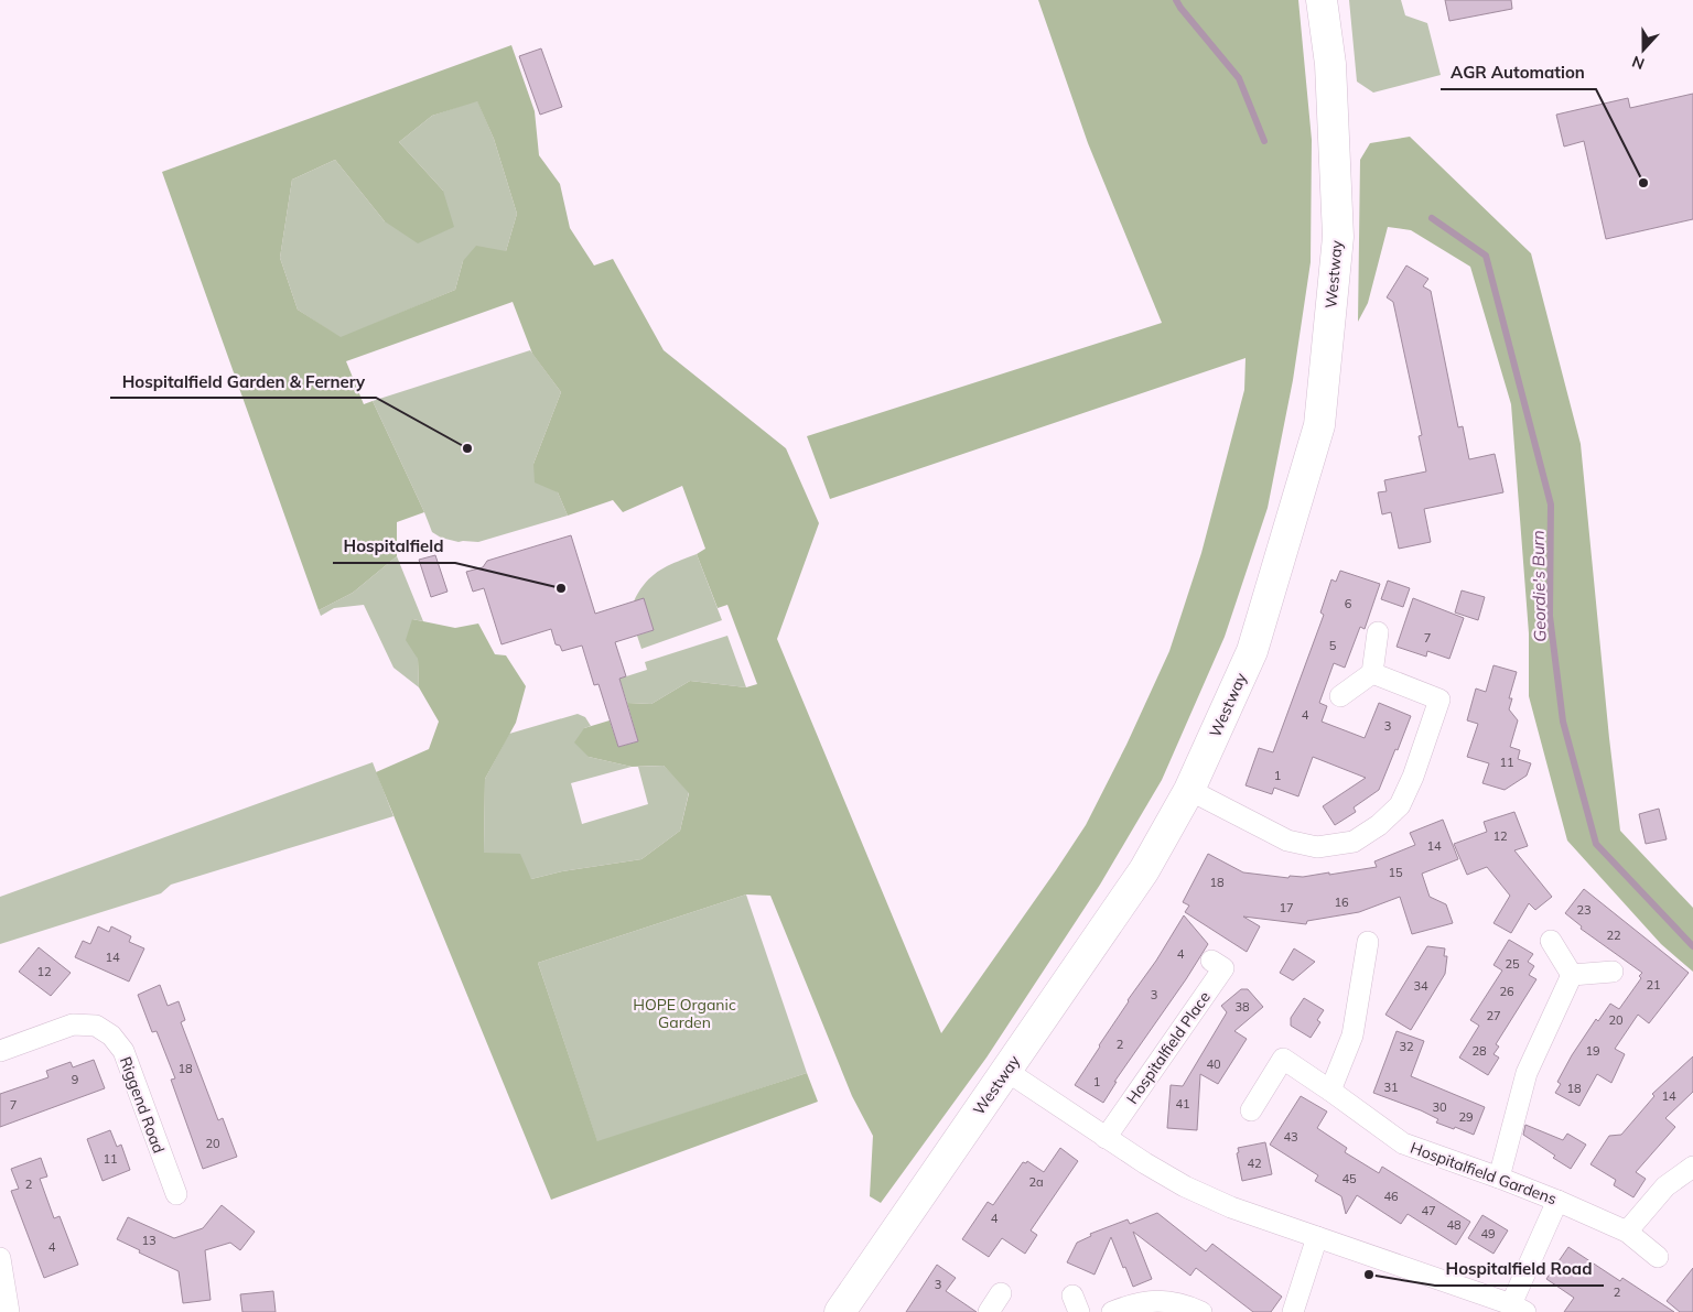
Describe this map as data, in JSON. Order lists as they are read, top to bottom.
{
  "streets": {
    "main road": ["Westway"],
    "street": ["Hospitalfield Place", "Riggend Road", "Hospitalfield Gardens"]
  },
  "water": ["Geordie's Burn"],
  "parks": ["HOPE Organic Garden"],
  "places": [
    "AGR Automation",
    "Hospitalfield Garden & Fernery",
    "Hospitalfield",
    "Hospitalfield Road"
  ],
  "house_numbers": [
    "6",
    "7",
    "5",
    "4",
    "3",
    "11",
    "1",
    "12",
    "14",
    "15",
    "18",
    "16",
    "17",
    "23",
    "22",
    "4",
    "14",
    "25",
    "12",
    "21",
    "34",
    "26",
    "3",
    "38",
    "27",
    "20",
    "2",
    "32",
    "28",
    "19",
    "40",
    "18",
    "9",
    "1",
    "31",
    "18",
    "14",
    "41",
    "7",
    "30",
    "29",
    "43",
    "20",
    "11",
    "42",
    "45",
    "2a",
    "2",
    "46",
    "47",
    "4",
    "48",
    "49",
    "13",
    "4",
    "3",
    "2"
  ],
  "north": "bottom"
}
